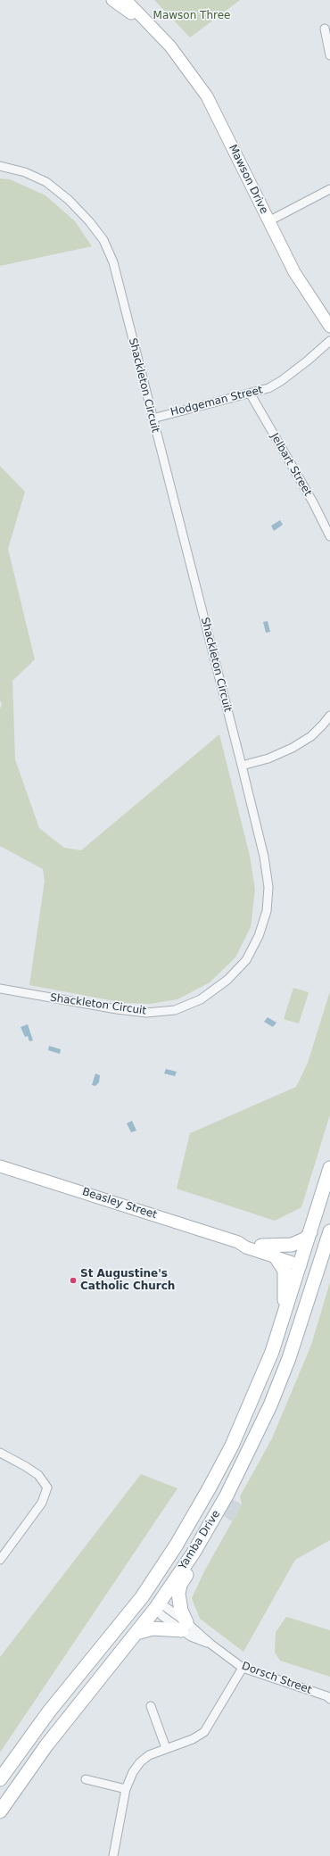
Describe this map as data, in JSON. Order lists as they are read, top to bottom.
{
  "streets": {
    "main road": ["Mawson Drive", "Beasley Street", "Yamba Drive"],
    "street": [
      "Shackleton Circuit",
      "Hodgeman Street",
      "Jelbart Street",
      "Dorsch Street"
    ]
  },
  "crossings": [
    ["Shackleton Circuit", "Hodgeman Street"],
    ["Hodgeman Street", "Jelbart Street"],
    ["Yamba Drive", "Dorsch Street"]
  ],
  "parks": ["Mawson Three"],
  "places": ["St Augustine's Catholic Church"]
}
